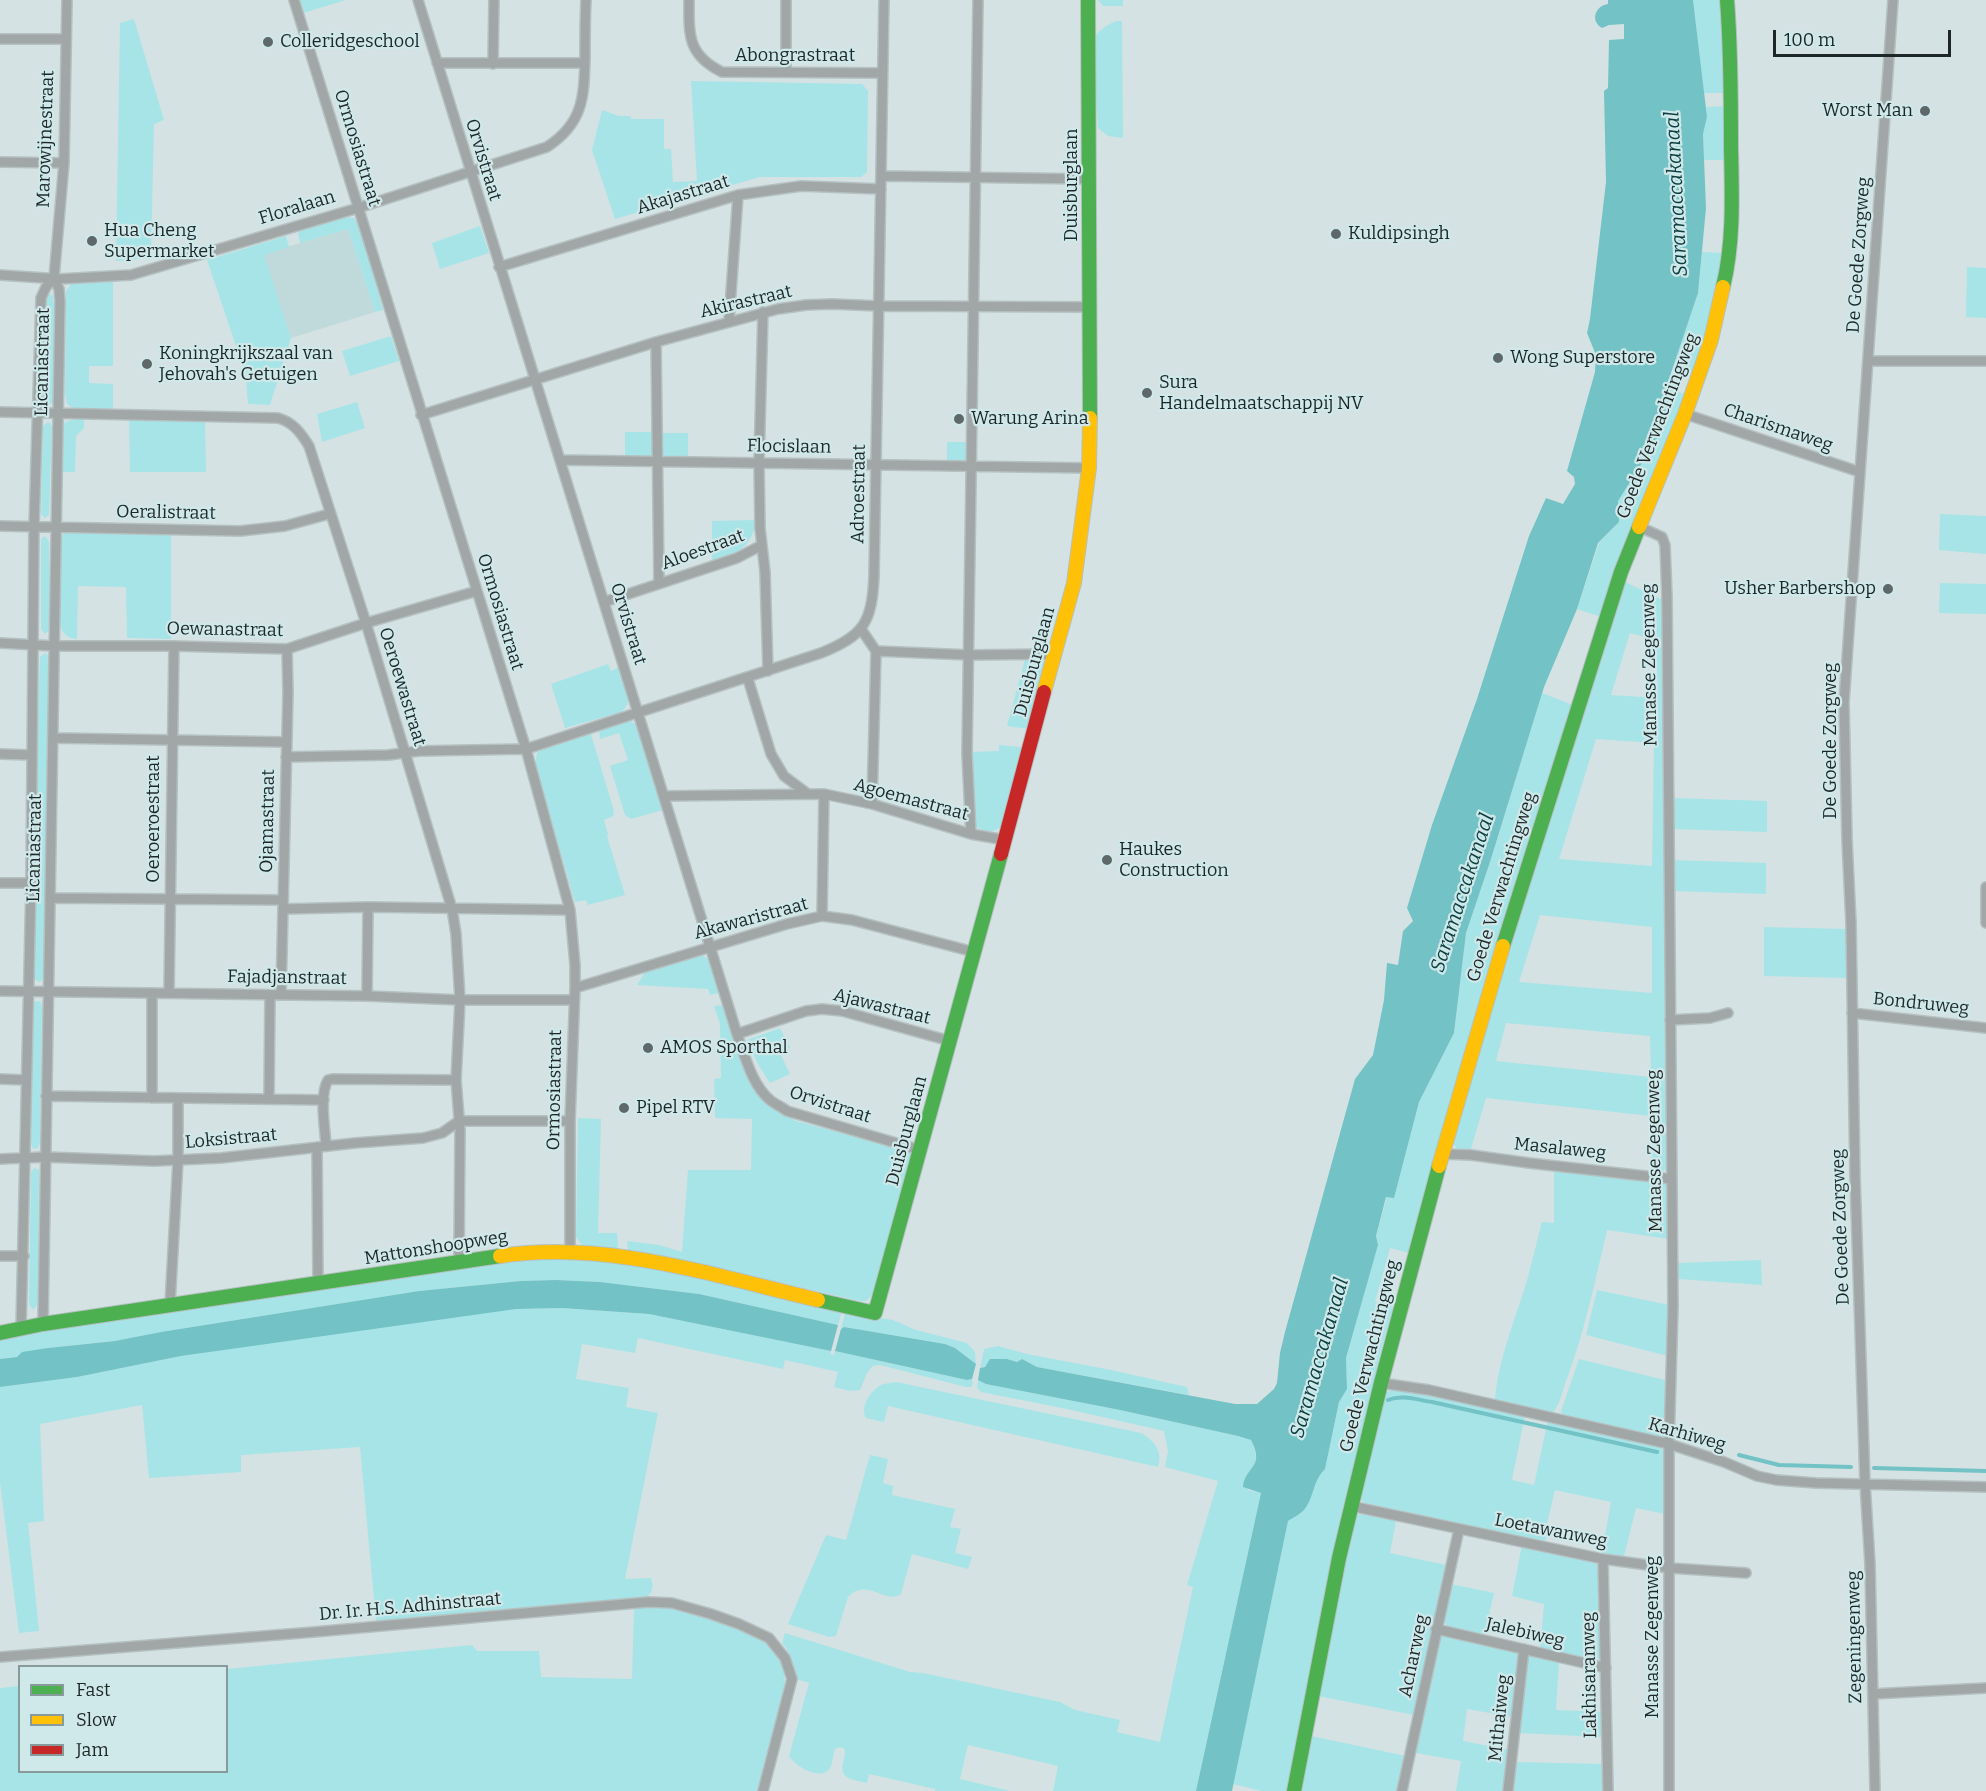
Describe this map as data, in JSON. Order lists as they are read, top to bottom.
{
  "streets": {
    "street": [
      "Abongrastraat",
      "Marowijnestraat",
      "Ormosiastraat",
      "Orvistraat",
      "Duisburglaan",
      "Akajastraat",
      "Floralaan",
      "De Goede Zorgweg",
      "Akirastraat",
      "Licaniastraat",
      "Goede Verwachtingweg",
      "Charismaweg",
      "Flocislaan",
      "Adroestraat",
      "Oeralistraat",
      "Aloestraat",
      "Oewanastraat",
      "Manasse Zegenweg",
      "Oeroewastraat",
      "Agoemastraat",
      "Oeroeroestraat",
      "Ojamastraat",
      "Akawaristraat",
      "Fajadjanstraat",
      "Bondruweg",
      "Ajawastraat",
      "Loksistraat",
      "Masalaweg",
      "Mattonshoopweg",
      "Karhiweg",
      "Loetawanweg",
      "Dr. Ir. H.S. Adhinstraat",
      "Jalebiweg",
      "Zegeningenweg",
      "Acharweg",
      "Lakhisaranweg",
      "Mithaiweg"
    ]
  },
  "crossings": [
    ["Abongrastraat", "Adroestraat"],
    ["Marowijnestraat", "Floralaan"],
    ["Marowijnestraat", "Licaniastraat"],
    ["Ormosiastraat", "Floralaan"],
    ["Ormosiastraat", "Akirastraat"],
    ["Ormosiastraat", "Oewanastraat"],
    ["Ormosiastraat", "Akawaristraat"],
    ["Ormosiastraat", "Fajadjanstraat"],
    ["Ormosiastraat", "Mattonshoopweg"],
    ["Orvistraat", "Duisburglaan"],
    ["Orvistraat", "Akajastraat"],
    ["Orvistraat", "Floralaan"],
    ["Orvistraat", "Akirastraat"],
    ["Orvistraat", "Flocislaan"],
    ["Orvistraat", "Aloestraat"],
    ["Orvistraat", "Agoemastraat"],
    ["Orvistraat", "Akawaristraat"],
    ["Orvistraat", "Ajawastraat"],
    ["Duisburglaan", "Akirastraat"],
    ["Duisburglaan", "Flocislaan"],
    ["Duisburglaan", "Agoemastraat"],
    ["Duisburglaan", "Akawaristraat"],
    ["Duisburglaan", "Ajawastraat"],
    ["Duisburglaan", "Mattonshoopweg"],
    ["Akajastraat", "Adroestraat"],
    ["Floralaan", "Licaniastraat"],
    ["De Goede Zorgweg", "Charismaweg"],
    ["De Goede Zorgweg", "Bondruweg"],
    ["De Goede Zorgweg", "Karhiweg"],
    ["De Goede Zorgweg", "Zegeningenweg"],
    ["Akirastraat", "Adroestraat"],
    ["Akirastraat", "Aloestraat"],
    ["Licaniastraat", "Oeralistraat"],
    ["Licaniastraat", "Oewanastraat"],
    ["Licaniastraat", "Oeroewastraat"],
    ["Licaniastraat", "Fajadjanstraat"],
    ["Licaniastraat", "Loksistraat"],
    ["Licaniastraat", "Mattonshoopweg"],
    ["Goede Verwachtingweg", "Charismaweg"],
    ["Goede Verwachtingweg", "Manasse Zegenweg"],
    ["Goede Verwachtingweg", "Masalaweg"],
    ["Goede Verwachtingweg", "Karhiweg"],
    ["Goede Verwachtingweg", "Loetawanweg"],
    ["Flocislaan", "Adroestraat"],
    ["Flocislaan", "Aloestraat"],
    ["Oeralistraat", "Oeroewastraat"],
    ["Oewanastraat", "Oeroewastraat"],
    ["Oewanastraat", "Oeroeroestraat"],
    ["Oewanastraat", "Ojamastraat"],
    ["Manasse Zegenweg", "Masalaweg"],
    ["Manasse Zegenweg", "Karhiweg"],
    ["Manasse Zegenweg", "Loetawanweg"],
    ["Oeroewastraat", "Fajadjanstraat"],
    ["Oeroewastraat", "Loksistraat"],
    ["Oeroewastraat", "Mattonshoopweg"],
    ["Oeroeroestraat", "Fajadjanstraat"],
    ["Ojamastraat", "Fajadjanstraat"],
    ["Karhiweg", "Zegeningenweg"],
    ["Loetawanweg", "Acharweg"],
    ["Loetawanweg", "Lakhisaranweg"],
    ["Jalebiweg", "Acharweg"],
    ["Jalebiweg", "Lakhisaranweg"],
    ["Jalebiweg", "Mithaiweg"]
  ],
  "water": ["Saramaccakanaal"],
  "places": [
    "Colleridgeschool",
    "Worst Man",
    "Kuldipsingh",
    "Hua Cheng Supermarket",
    "Wong Superstore",
    "Koningkrijkszaal van Jehovah's Getuigen",
    "Sura Handelmaatschappij NV",
    "Warung Arina",
    "Usher Barbershop",
    "Haukes Construction",
    "AMOS Sporthal",
    "Pipel RTV"
  ],
  "legend": ["Fast", "Slow", "Jam"],
  "scale_bar": "100 m"
}
